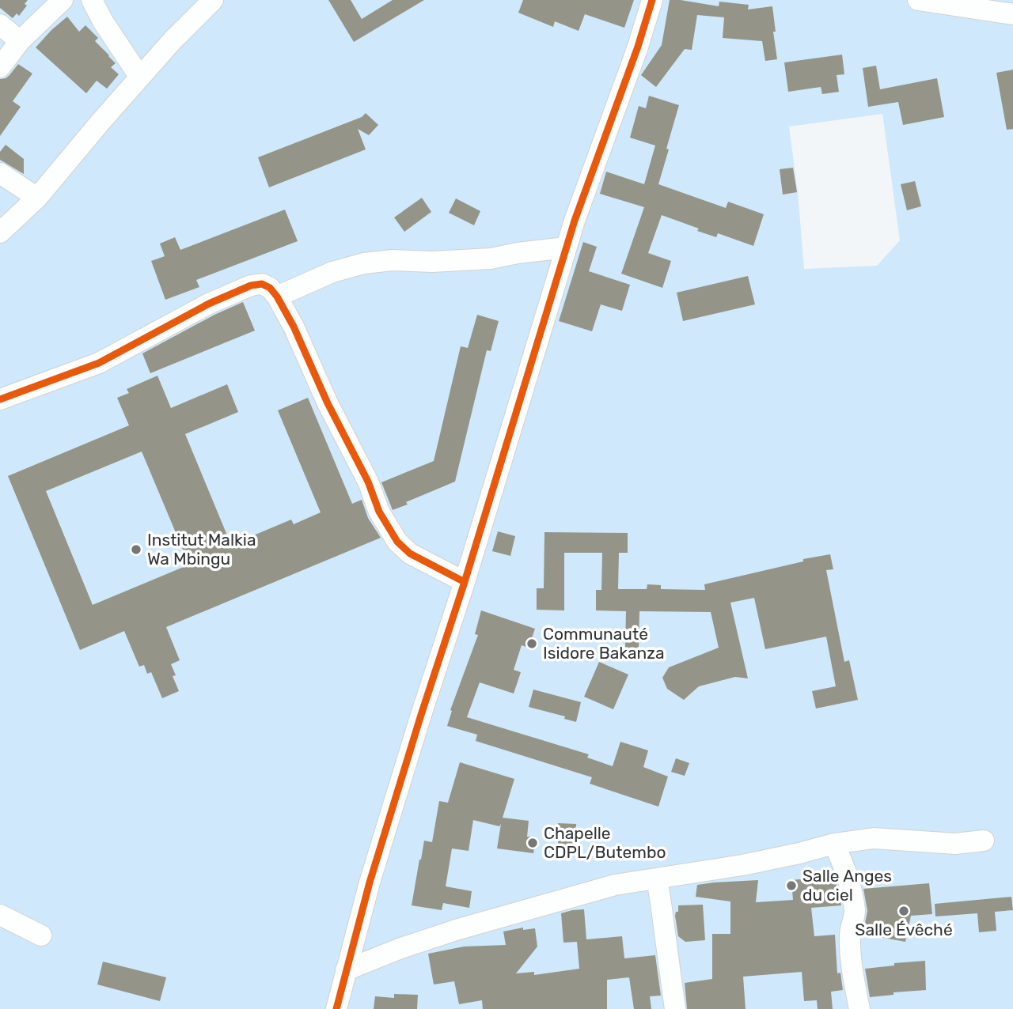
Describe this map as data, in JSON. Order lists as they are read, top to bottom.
{
  "places": [
    "Institut Malkia Wa Mbingu",
    "Communauté Isidore Bakanza",
    "Chapelle CDPL/Butembo",
    "Salle Anges du ciel",
    "Salle Évêché"
  ]
}
